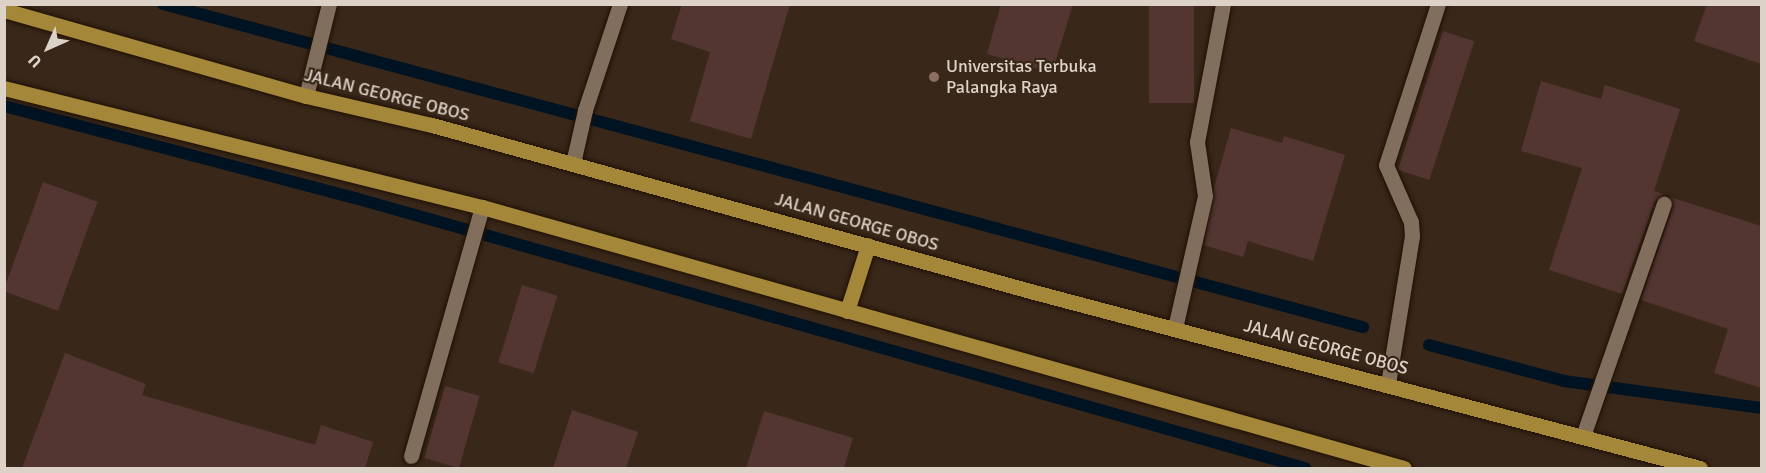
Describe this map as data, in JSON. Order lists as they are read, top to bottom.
{
  "streets": {
    "main road": ["JALAN GEORGE OBOS"]
  },
  "places": ["Universitas Terbuka Palangka Raya"],
  "north": "bottom left"
}
